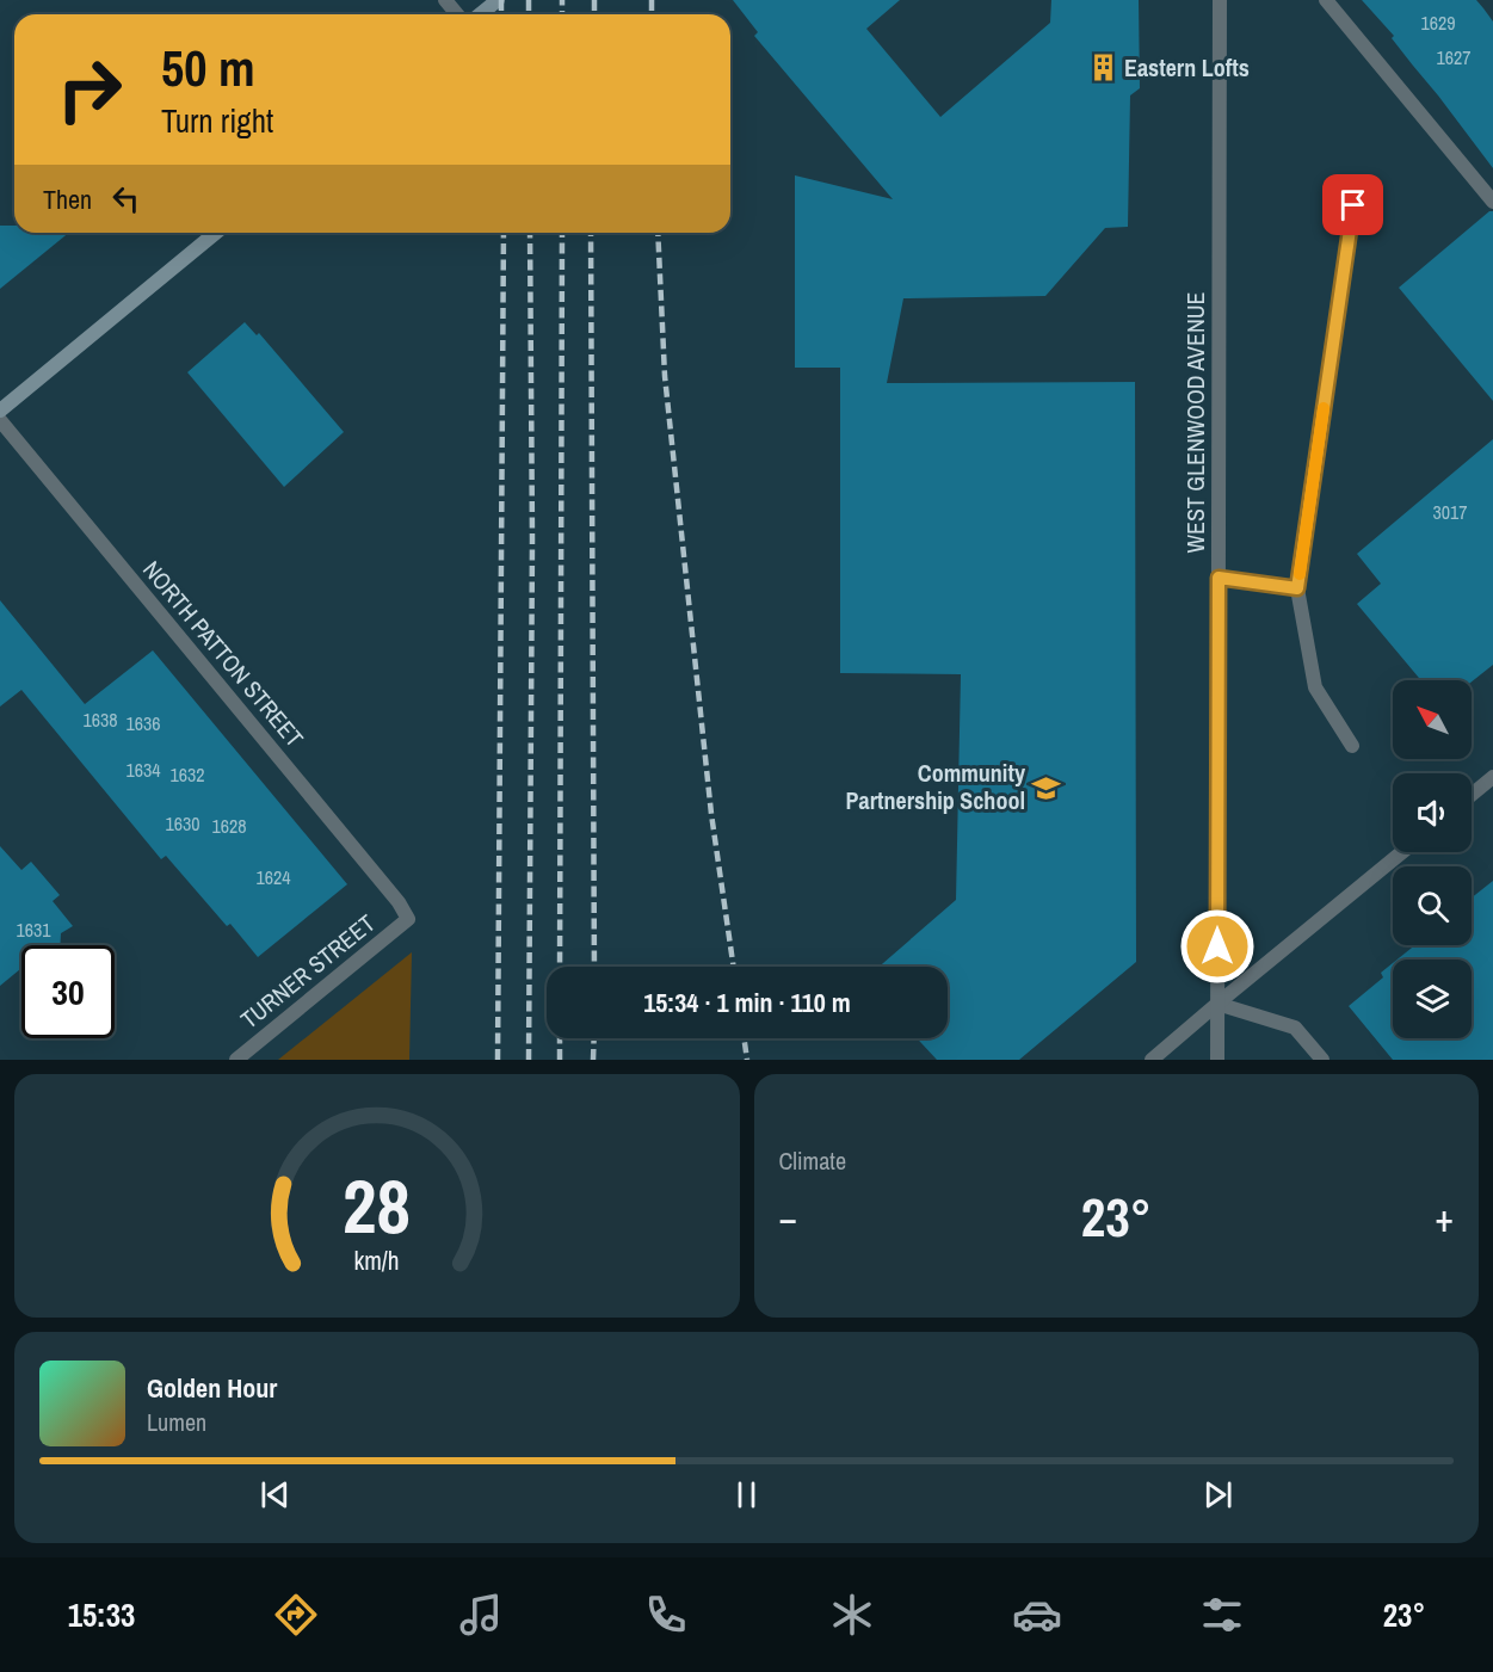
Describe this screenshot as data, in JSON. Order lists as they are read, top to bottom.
{
  "streets": {
    "street": ["WEST GLENWOOD AVENUE", "NORTH PATTON STREET", "TURNER STREET"]
  },
  "crossings": [
    ["NORTH PATTON STREET", "TURNER STREET"]
  ],
  "places": {
    "building": ["Eastern Lofts"],
    "school or university": ["Community Partnership School"]
  },
  "house_numbers": [
    "1629",
    "1627",
    "3017",
    "1638",
    "1636",
    "1634",
    "1632",
    "1630",
    "1628",
    "1624",
    "1631"
  ],
  "north": "top left",
  "page": {
    "turn": ["50 m", "Turn right"],
    "then": "Then",
    "limit": "30",
    "trip": "15:34 · 1 min · 110 m",
    "tile": "Climate",
    "heat": ["−", "23°", "+"],
    "song": ["Golden Hour", "Lumen"],
    "tabs": ["15:33", "23°"],
    "gauge": ["28", "km/h"]
  }
}
